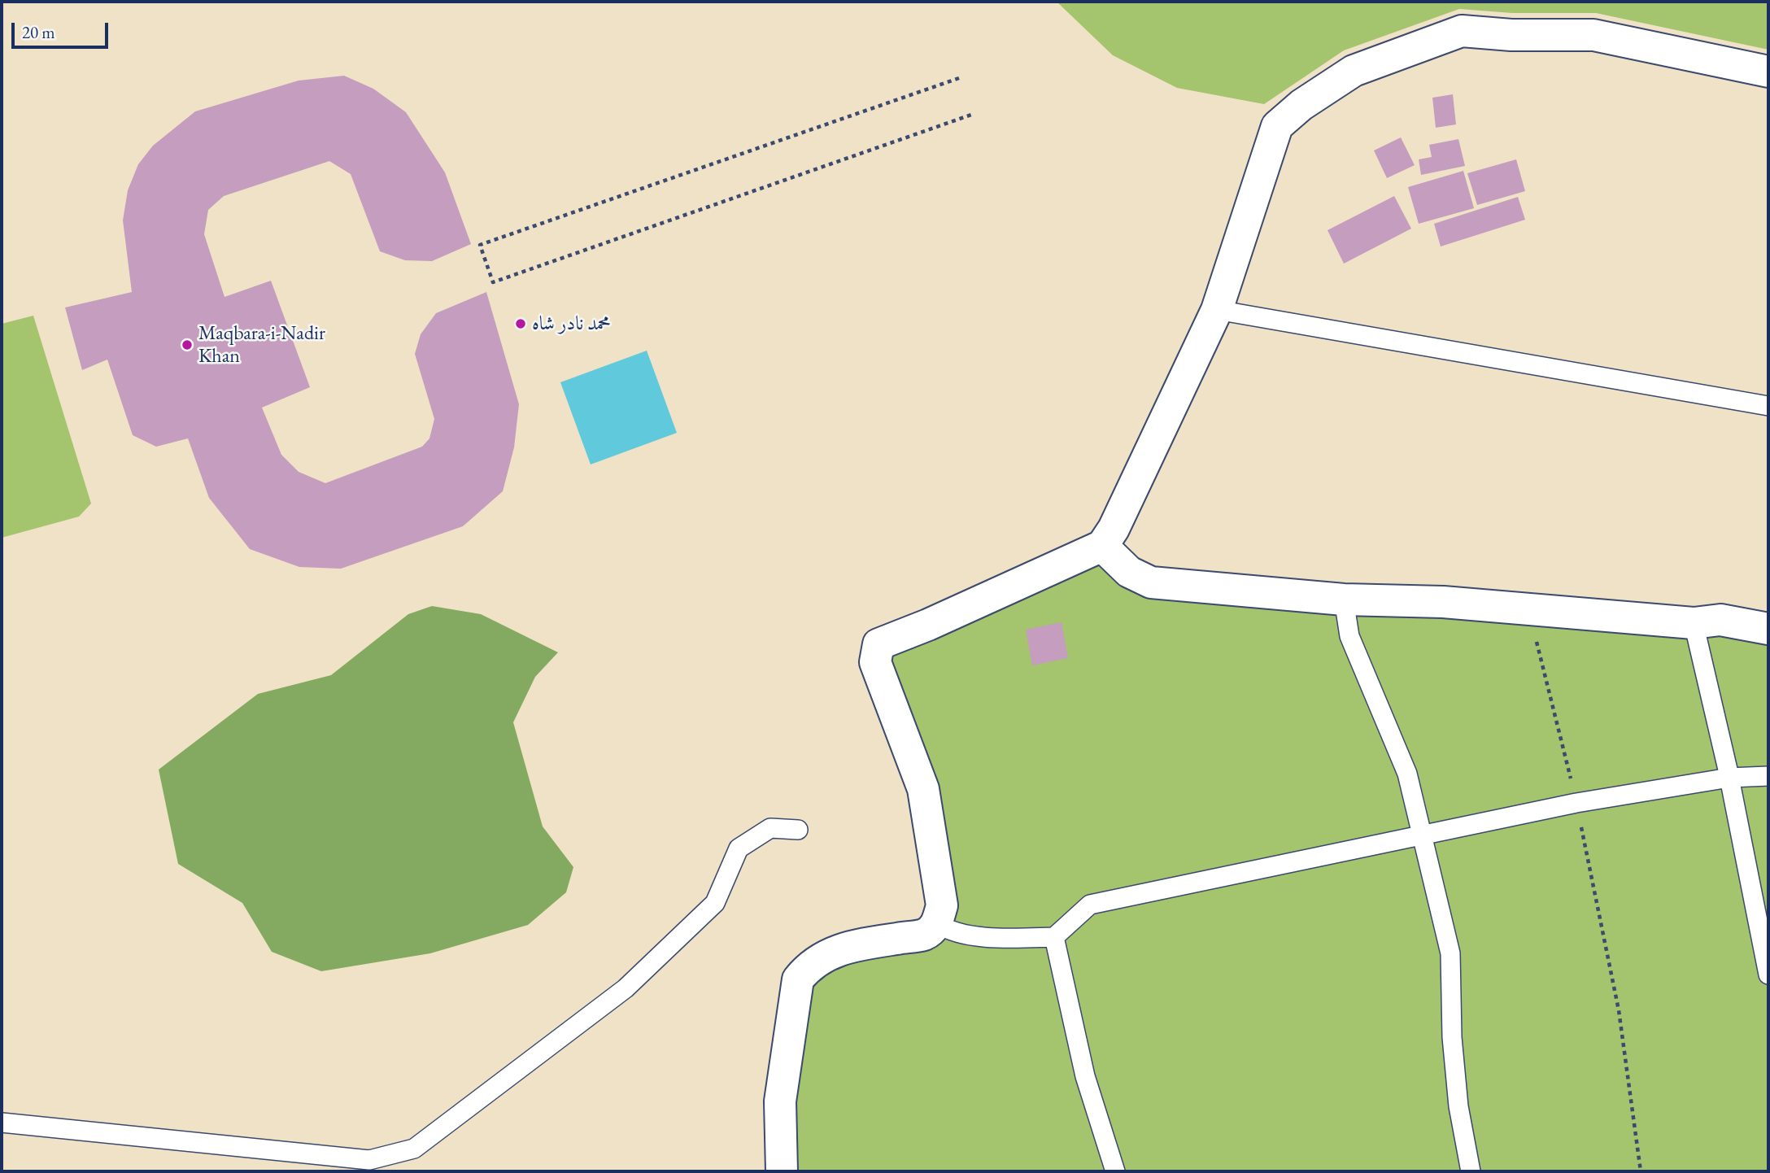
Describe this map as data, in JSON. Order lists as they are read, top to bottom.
{
  "places": ["محمد نادر شاه", "Maqbara-i-Nadir Khan"],
  "scale_bar": "20 m"
}
